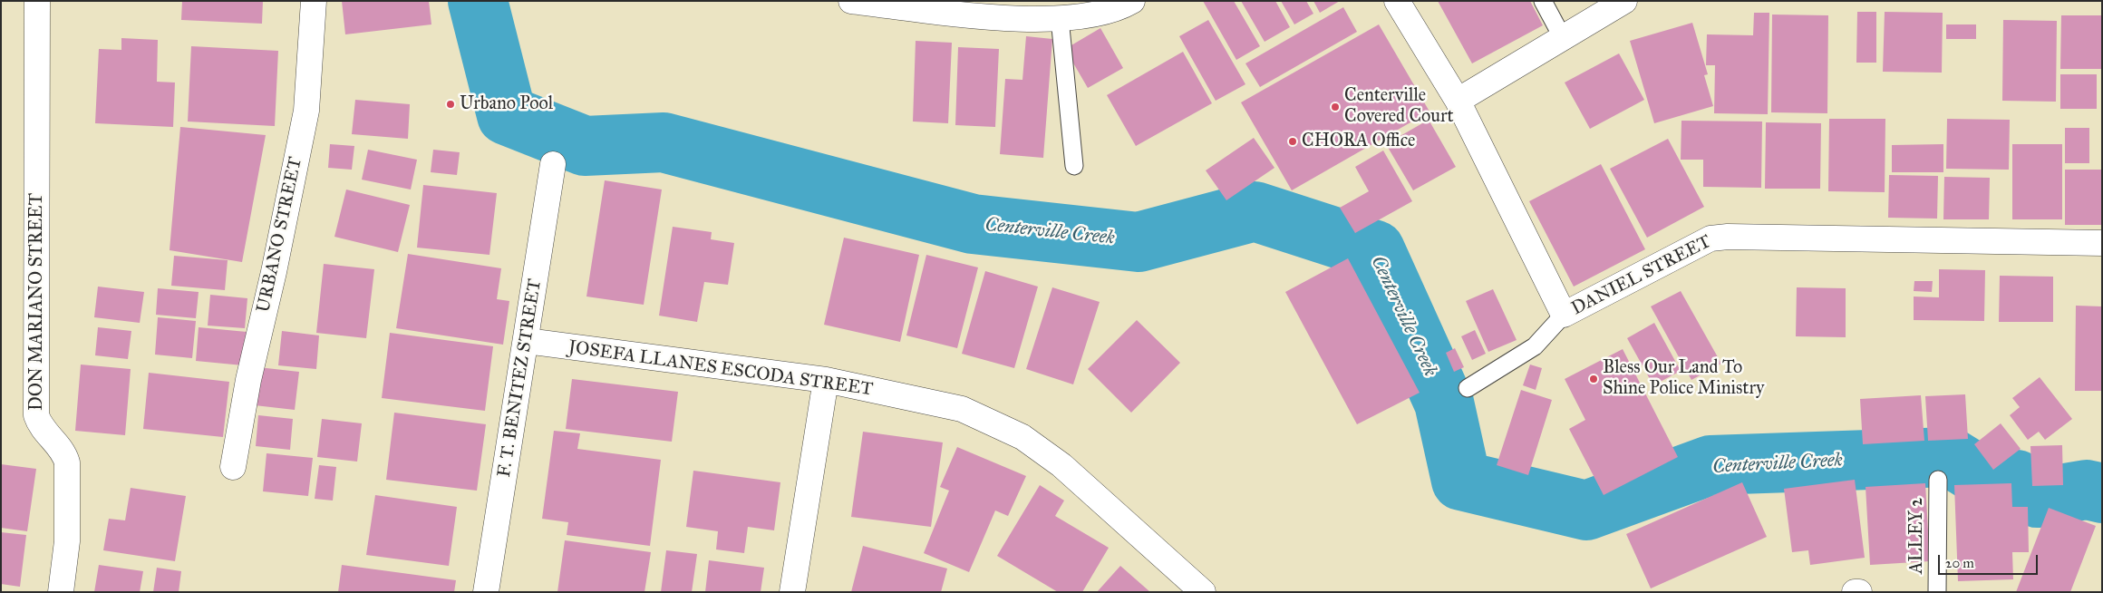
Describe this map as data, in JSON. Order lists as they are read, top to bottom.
{
  "streets": {
    "street": [
      "URBANO STREET",
      "DANIEL STREET",
      "DON MARIANO STREET",
      "JOSEFA LLANES ESCODA STREET",
      "F. T. BENITEZ STREET"
    ],
    "lane": ["ALLEY 2"]
  },
  "crossings": [
    ["JOSEFA LLANES ESCODA STREET", "F. T. BENITEZ STREET"]
  ],
  "water": ["Centerville Creek"],
  "places": [
    "Urbano Pool",
    "Centerville Covered Court",
    "CHORA Office",
    "Bless Our Land To Shine Police Ministry"
  ],
  "scale_bar": "20 m"
}
